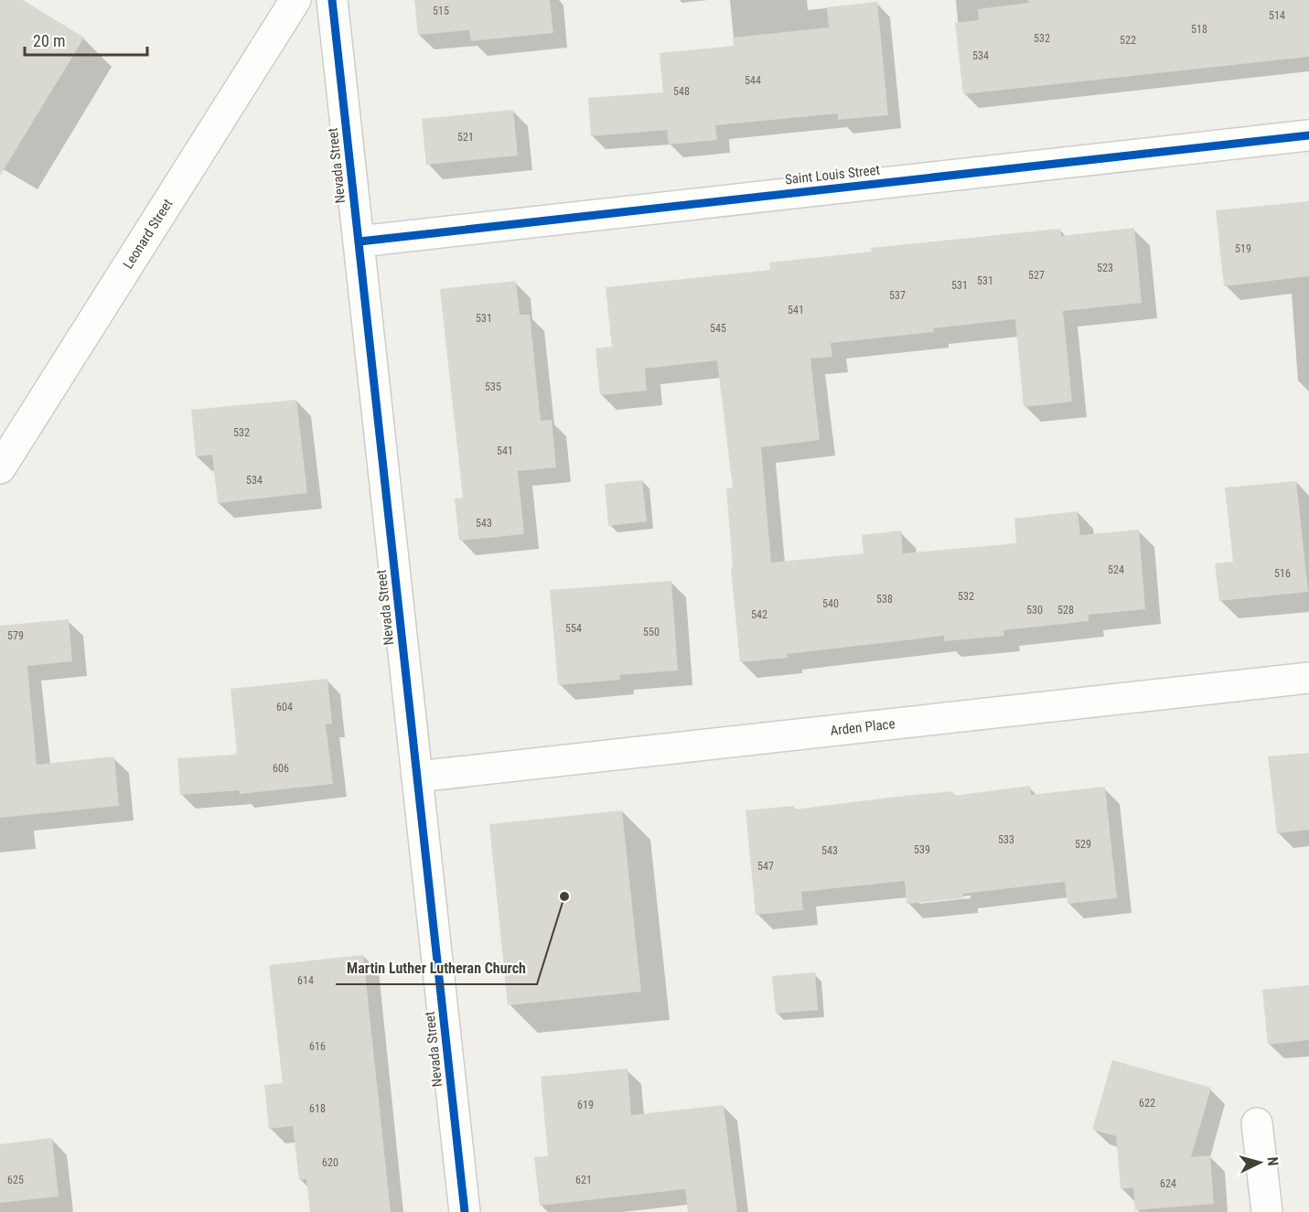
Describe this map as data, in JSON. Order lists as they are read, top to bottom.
{
  "streets": {
    "street": [
      "Nevada Street",
      "Saint Louis Street",
      "Leonard Street",
      "Arden Place"
    ]
  },
  "crossings": [
    ["Nevada Street", "Saint Louis Street"],
    ["Nevada Street", "Arden Place"]
  ],
  "places": ["Martin Luther Lutheran Church"],
  "house_numbers": [
    "515",
    "514",
    "518",
    "532",
    "522",
    "534",
    "544",
    "548",
    "521",
    "519",
    "523",
    "527",
    "531",
    "531",
    "537",
    "541",
    "531",
    "545",
    "535",
    "532",
    "541",
    "534",
    "543",
    "524",
    "516",
    "532",
    "538",
    "540",
    "530",
    "528",
    "542",
    "554",
    "550",
    "579",
    "604",
    "606",
    "533",
    "529",
    "539",
    "543",
    "547",
    "614",
    "616",
    "622",
    "619",
    "618",
    "620",
    "625",
    "621",
    "624"
  ],
  "scale_bar": "20 m",
  "north": "right"
}
